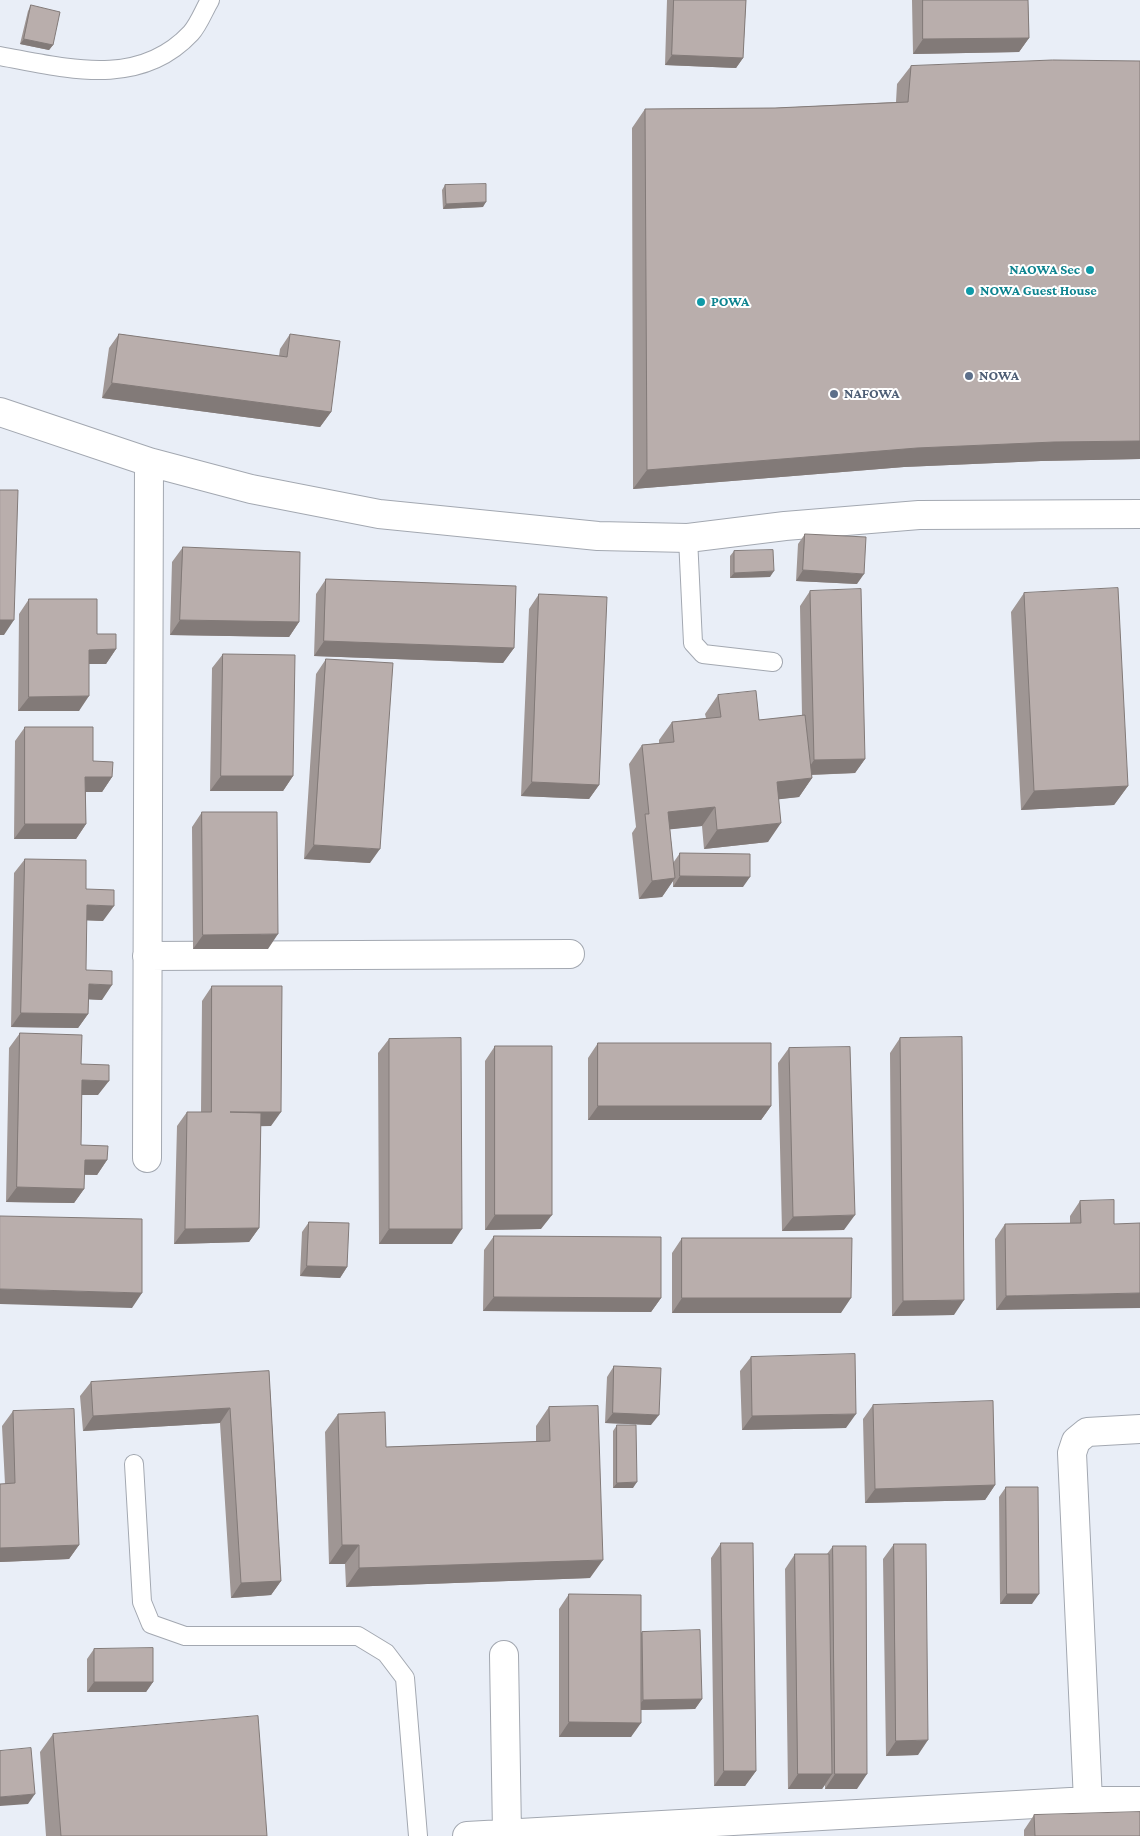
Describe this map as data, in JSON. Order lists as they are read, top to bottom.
{
  "places": [
    "NAOWA Sec",
    "NOWA Guest House",
    "POWA",
    "NOWA",
    "NAFOWA"
  ]
}
